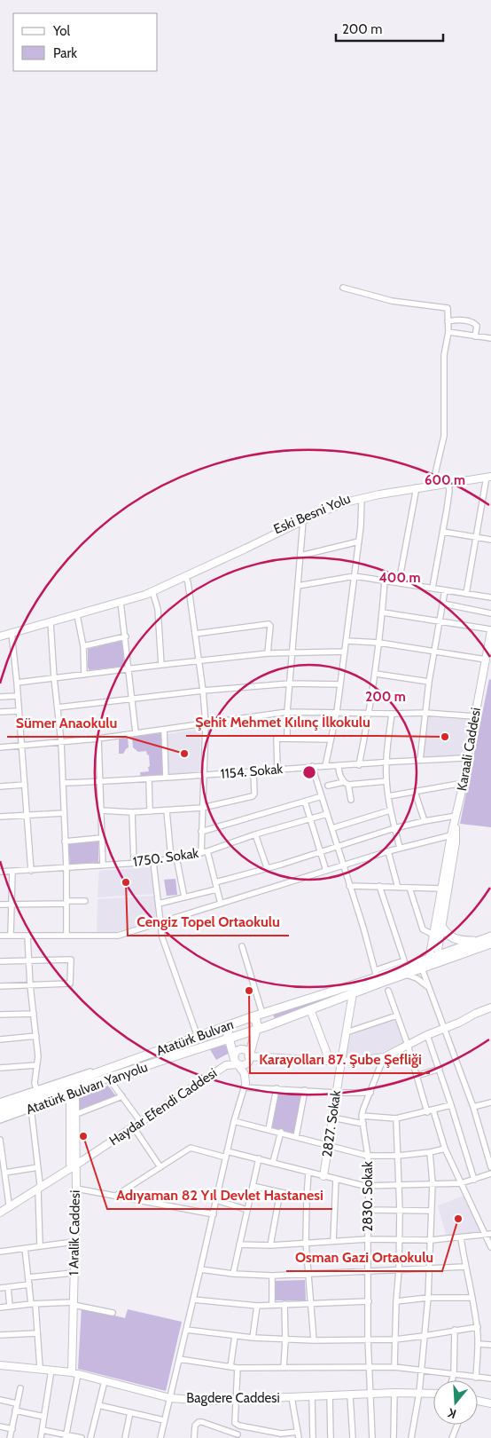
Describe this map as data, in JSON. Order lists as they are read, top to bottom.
{
  "streets": {
    "highway": ["Atatürk Bulvarı"],
    "main road": [
      "Eski Besni Yolu",
      "Karaali Caddesi",
      "Haydar Efendi Caddesi",
      "2827. Sokak",
      "1 Aralik Caddesi",
      "Bagdere Caddesi"
    ],
    "street": [
      "1154. Sokak",
      "1750. Sokak",
      "Atatürk Bulvarı Yanyolu",
      "2830. Sokak"
    ]
  },
  "crossings": [
    ["Karaali Caddesi", "1154. Sokak"],
    ["Karaali Caddesi", "Atatürk Bulvarı"],
    ["Atatürk Bulvarı", "Atatürk Bulvarı Yanyolu"],
    ["Atatürk Bulvarı", "2827. Sokak"],
    ["Atatürk Bulvarı Yanyolu", "1 Aralik Caddesi"],
    ["Haydar Efendi Caddesi", "1 Aralik Caddesi"],
    ["2830. Sokak", "Bagdere Caddesi"],
    ["1 Aralik Caddesi", "Bagdere Caddesi"]
  ],
  "places": [
    "Şehit Mehmet Kılınç İlkokulu",
    "Sümer Anaokulu",
    "Cengiz Topel Ortaokulu",
    "Karayolları 87. Şube Şefliği",
    "Adıyaman 82 Yıl Devlet Hastanesi",
    "Osman Gazi Ortaokulu"
  ],
  "legend": ["Yol", "Park"],
  "scale_bar": "200 m",
  "north": "bottom",
  "rings": ["600 m", "400 m", "200 m"]
}
